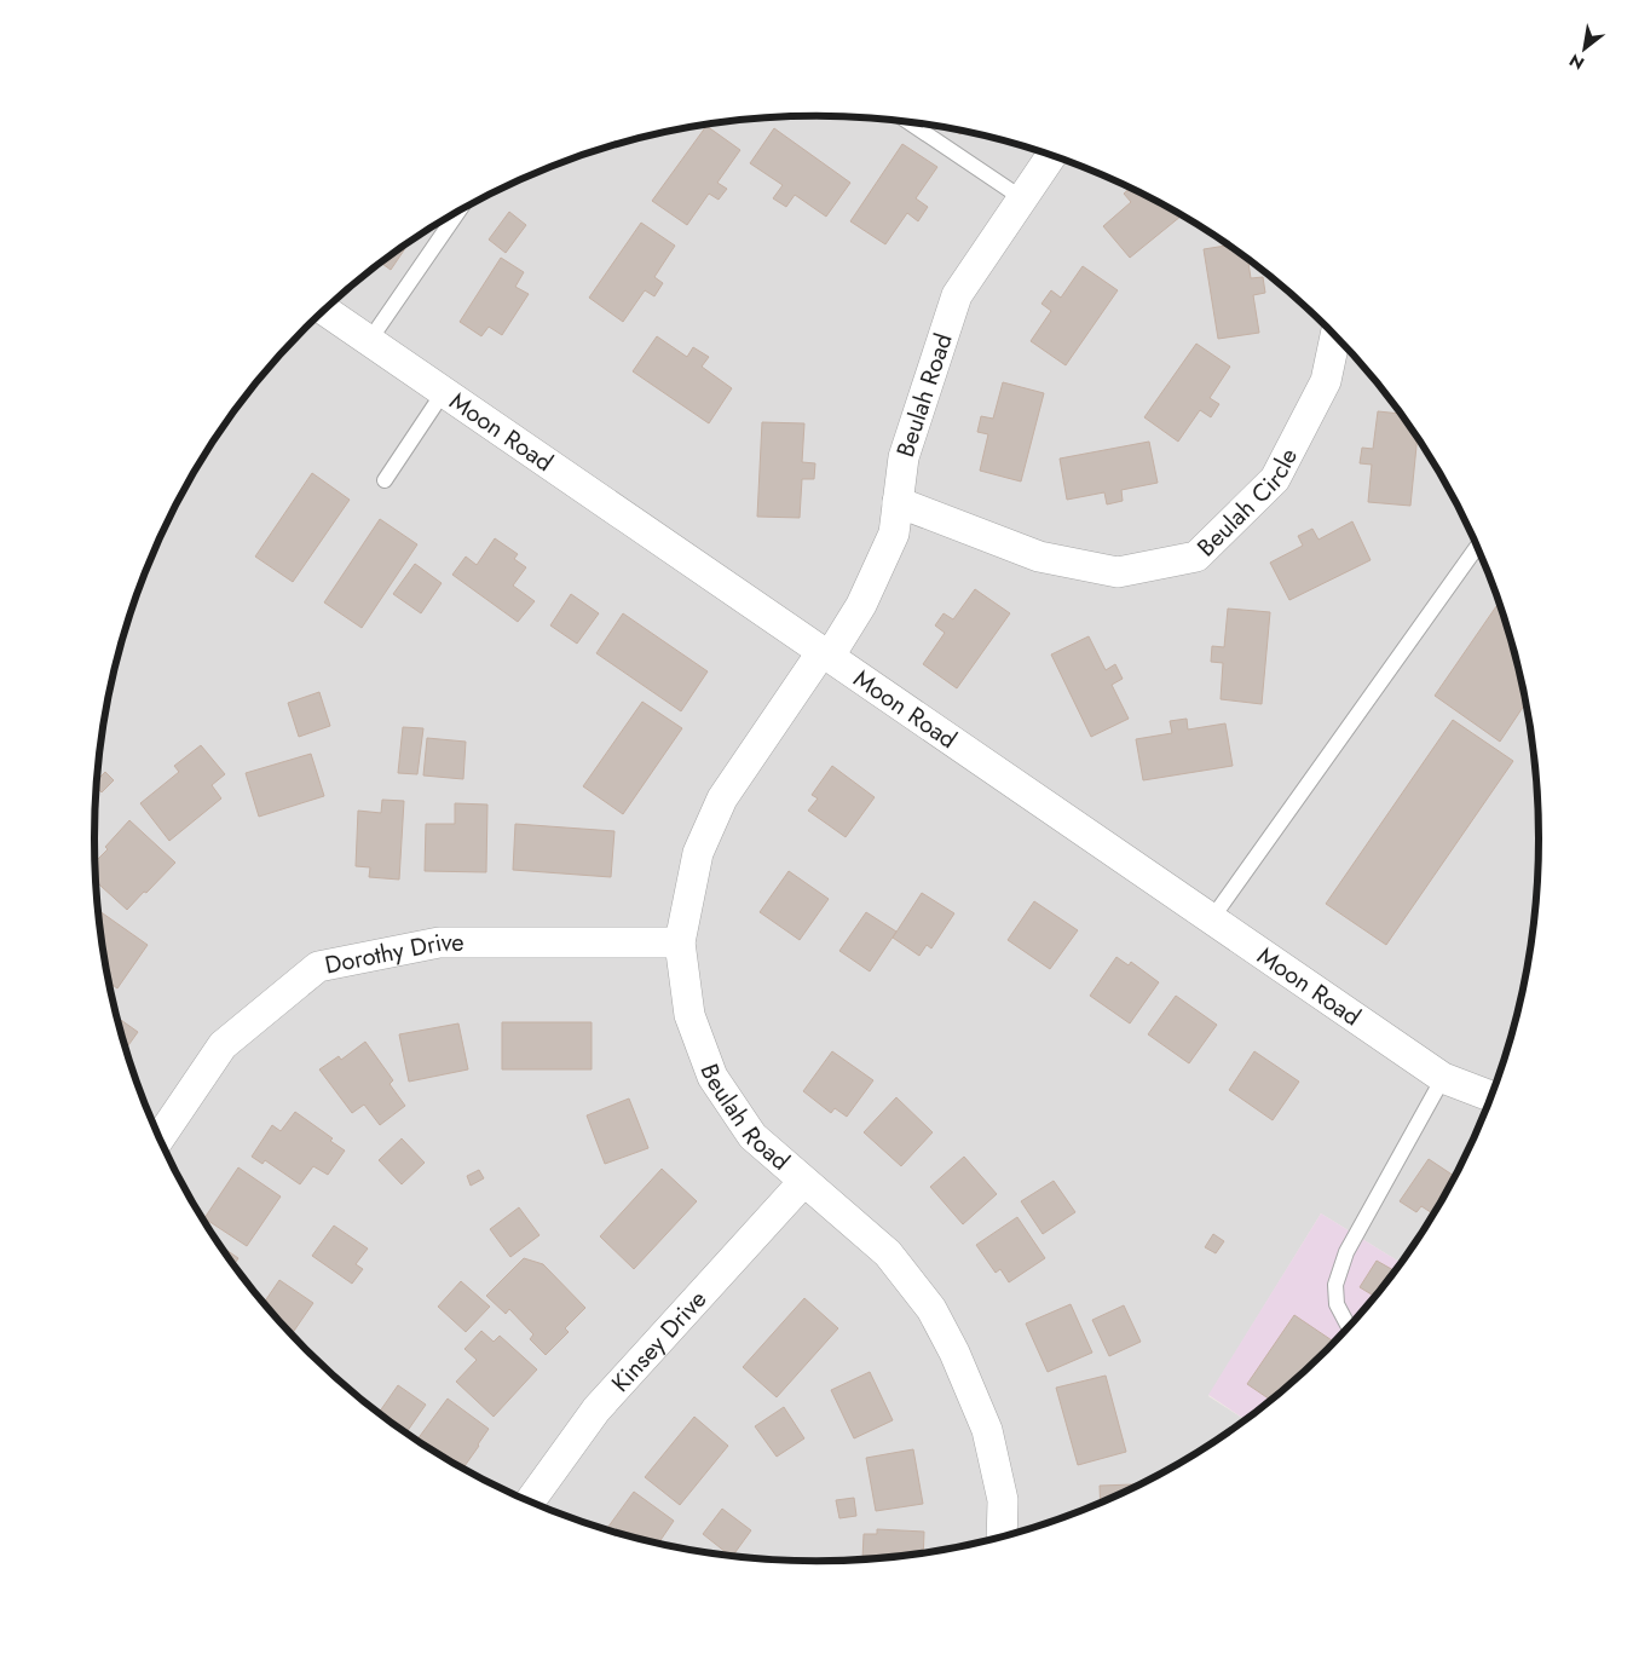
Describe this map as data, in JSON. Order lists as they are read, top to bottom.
{
  "streets": {
    "street": [
      "Beulah Road",
      "Moon Road",
      "Beulah Circle",
      "Dorothy Drive",
      "Kinsey Drive"
    ]
  },
  "crossings": [
    ["Beulah Road", "Moon Road"],
    ["Beulah Road", "Beulah Circle"],
    ["Beulah Road", "Dorothy Drive"],
    ["Beulah Road", "Kinsey Drive"]
  ],
  "north": "bottom left"
}
